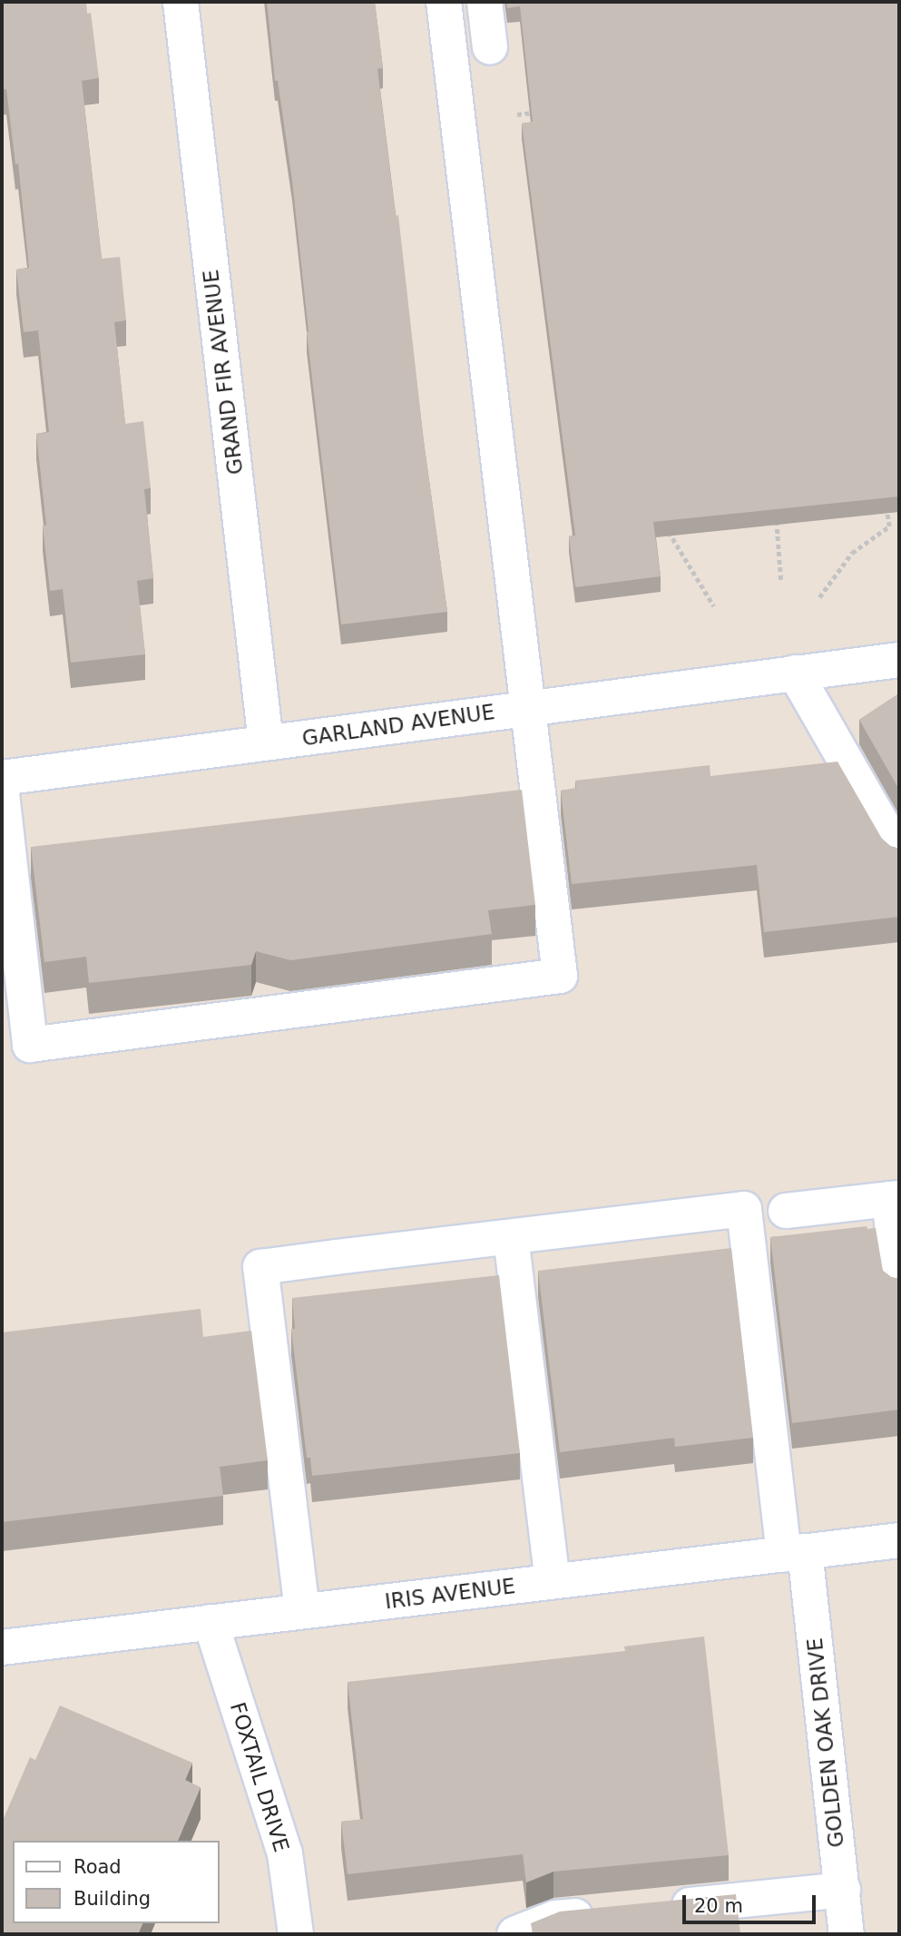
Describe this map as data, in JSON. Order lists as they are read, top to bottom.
{
  "streets": {
    "street": [
      "GRAND FIR AVENUE",
      "GARLAND AVENUE",
      "IRIS AVENUE",
      "GOLDEN OAK DRIVE",
      "FOXTAIL DRIVE"
    ]
  },
  "crossings": [
    ["GRAND FIR AVENUE", "GARLAND AVENUE"],
    ["IRIS AVENUE", "GOLDEN OAK DRIVE"],
    ["IRIS AVENUE", "FOXTAIL DRIVE"]
  ],
  "legend": ["Road", "Building"],
  "scale_bar": "20 m"
}
